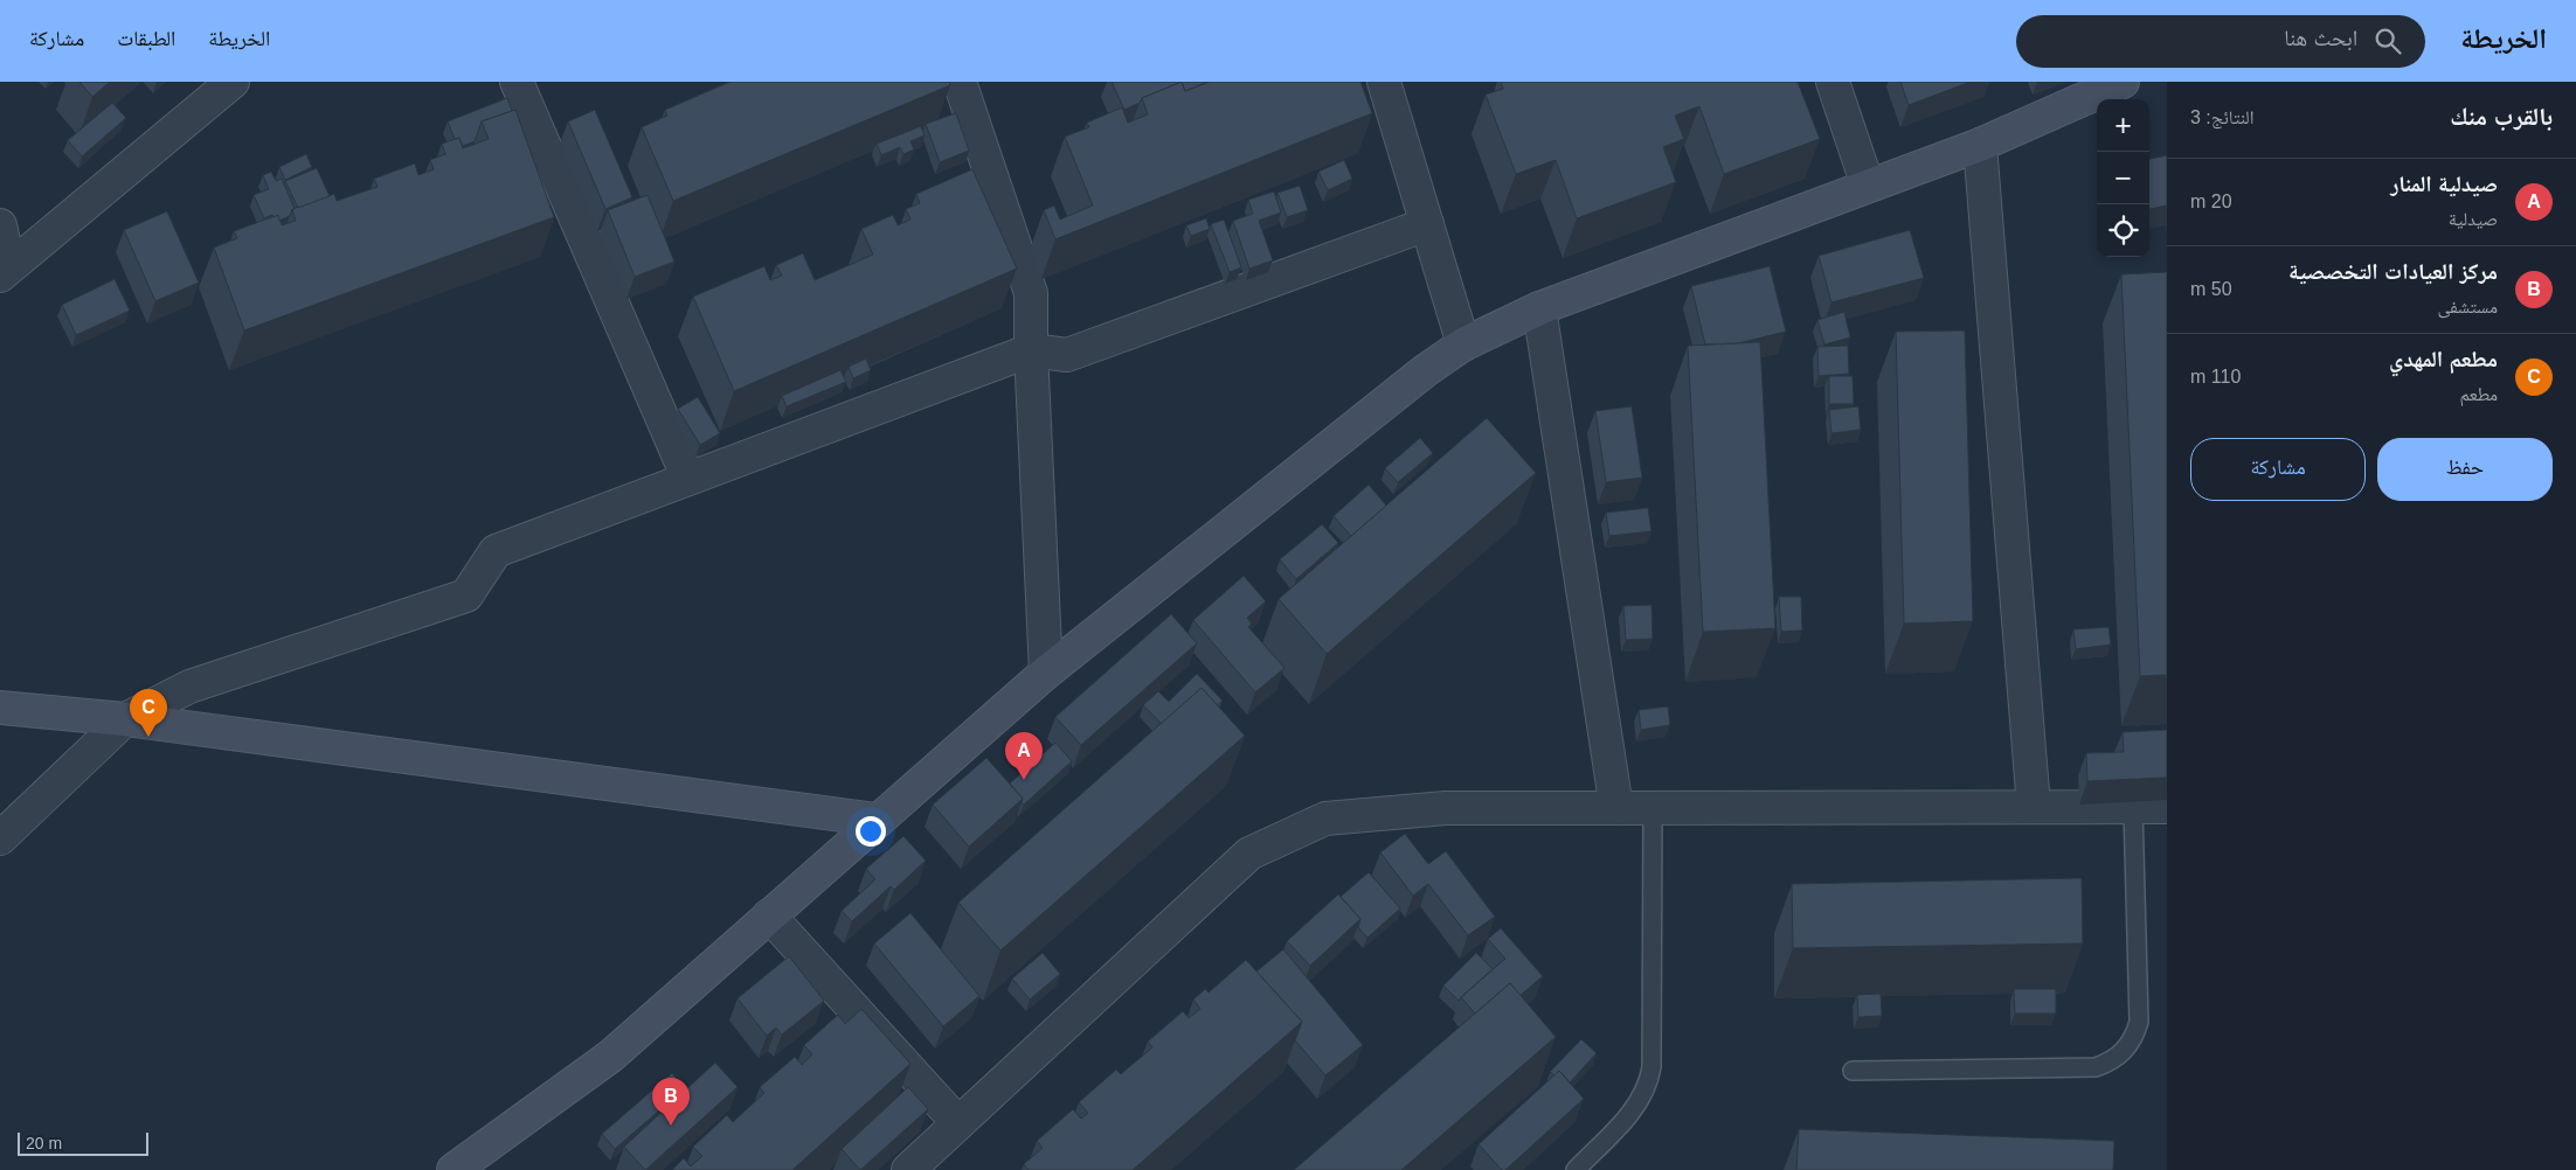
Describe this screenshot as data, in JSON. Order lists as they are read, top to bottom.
{
  "scale_bar": "20 m",
  "page": {
    "header": "الخريطة",
    "search": "ابحث هنا",
    "nav": ["الخريطة", "الطبقات", "مشاركة"],
    "heading": ["بالقرب منك", "النتائج: 3"],
    "map_buttons": ["+", "−"],
    "list": [
      {
        "mark": "A",
        "name": "صيدلية المنار",
        "note": "صيدلية",
        "value": "20 m"
      },
      {
        "mark": "B",
        "name": "مركز العيادات التخصصية",
        "note": "مستشفى",
        "value": "50 m"
      },
      {
        "mark": "C",
        "name": "مطعم المهدي",
        "note": "مطعم",
        "value": "110 m"
      }
    ],
    "buttons": ["حفظ", "مشاركة"],
    "pins": ["C", "A", "B"],
    "scale": "20 m"
  }
}
